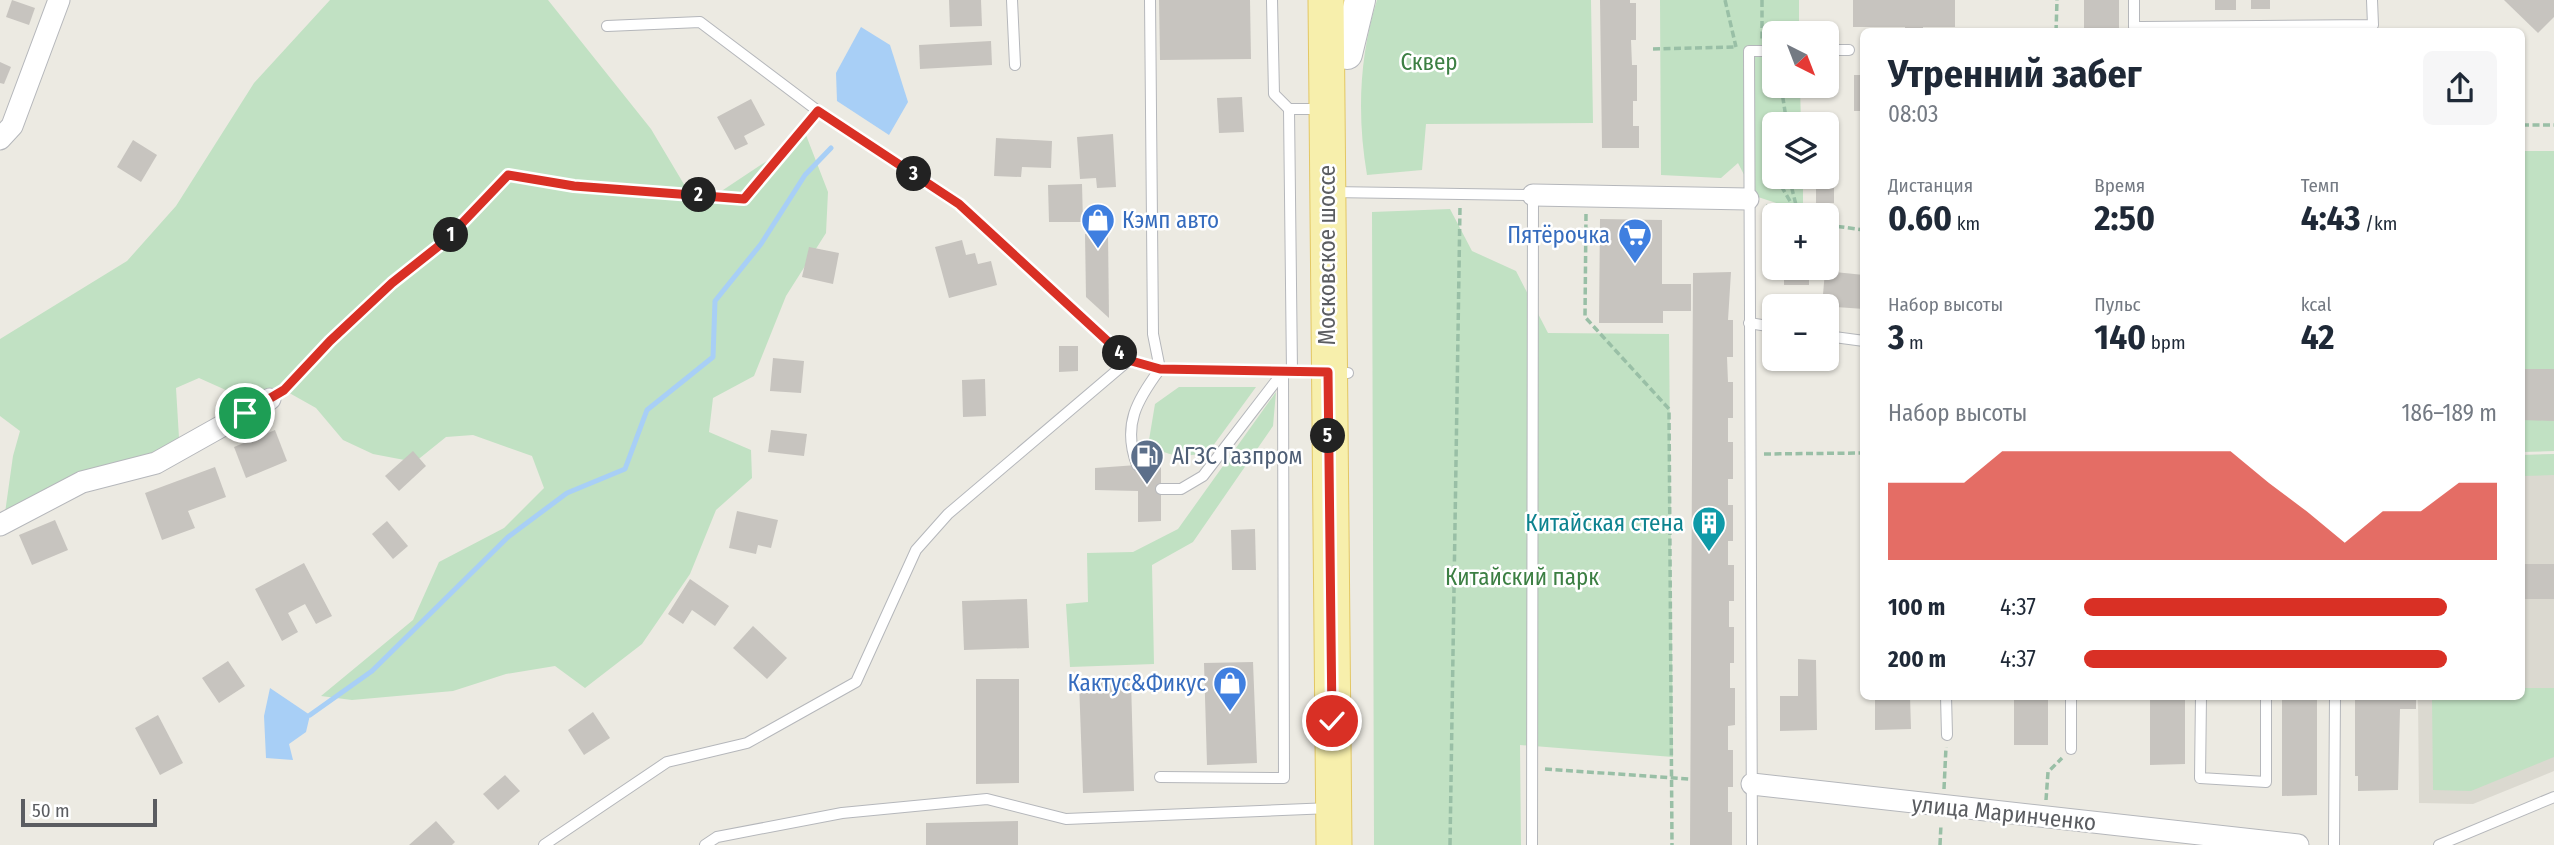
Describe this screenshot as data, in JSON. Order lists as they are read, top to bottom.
{
  "streets": {
    "main road": ["Московское шоссе"],
    "street": ["улица Маринченко"]
  },
  "parks": ["Сквер", "Китайский парк"],
  "places": {
    "shop": ["Кэмп авто", "Кактус&Фикус"],
    "supermarket": ["Пятёрочка"],
    "fuel station": ["АГЗС Газпром"],
    "building": ["Китайская стена"]
  },
  "scale_bar": "50 m",
  "north": "bottom right",
  "page": {
    "map_buttons": ["+", "−"],
    "heading": ["Утренний забег", "08:03"],
    "stats": [
      ["Дистанция", "0.60 km"],
      ["Время", "2:50"],
      ["Темп", "4:43 /km"],
      ["Набор высоты", "3 m"],
      ["Пульс", "140 bpm"],
      ["kcal", "42"]
    ],
    "pins": [
      "3",
      "2",
      "1",
      "4",
      "5"
    ],
    "chart": ["Набор высоты", "186–189 m"],
    "list": [
      {
        "name": "100 m",
        "note": "4:37"
      },
      {
        "name": "200 m",
        "note": "4:37"
      }
    ],
    "scale": "50 m"
  }
}
